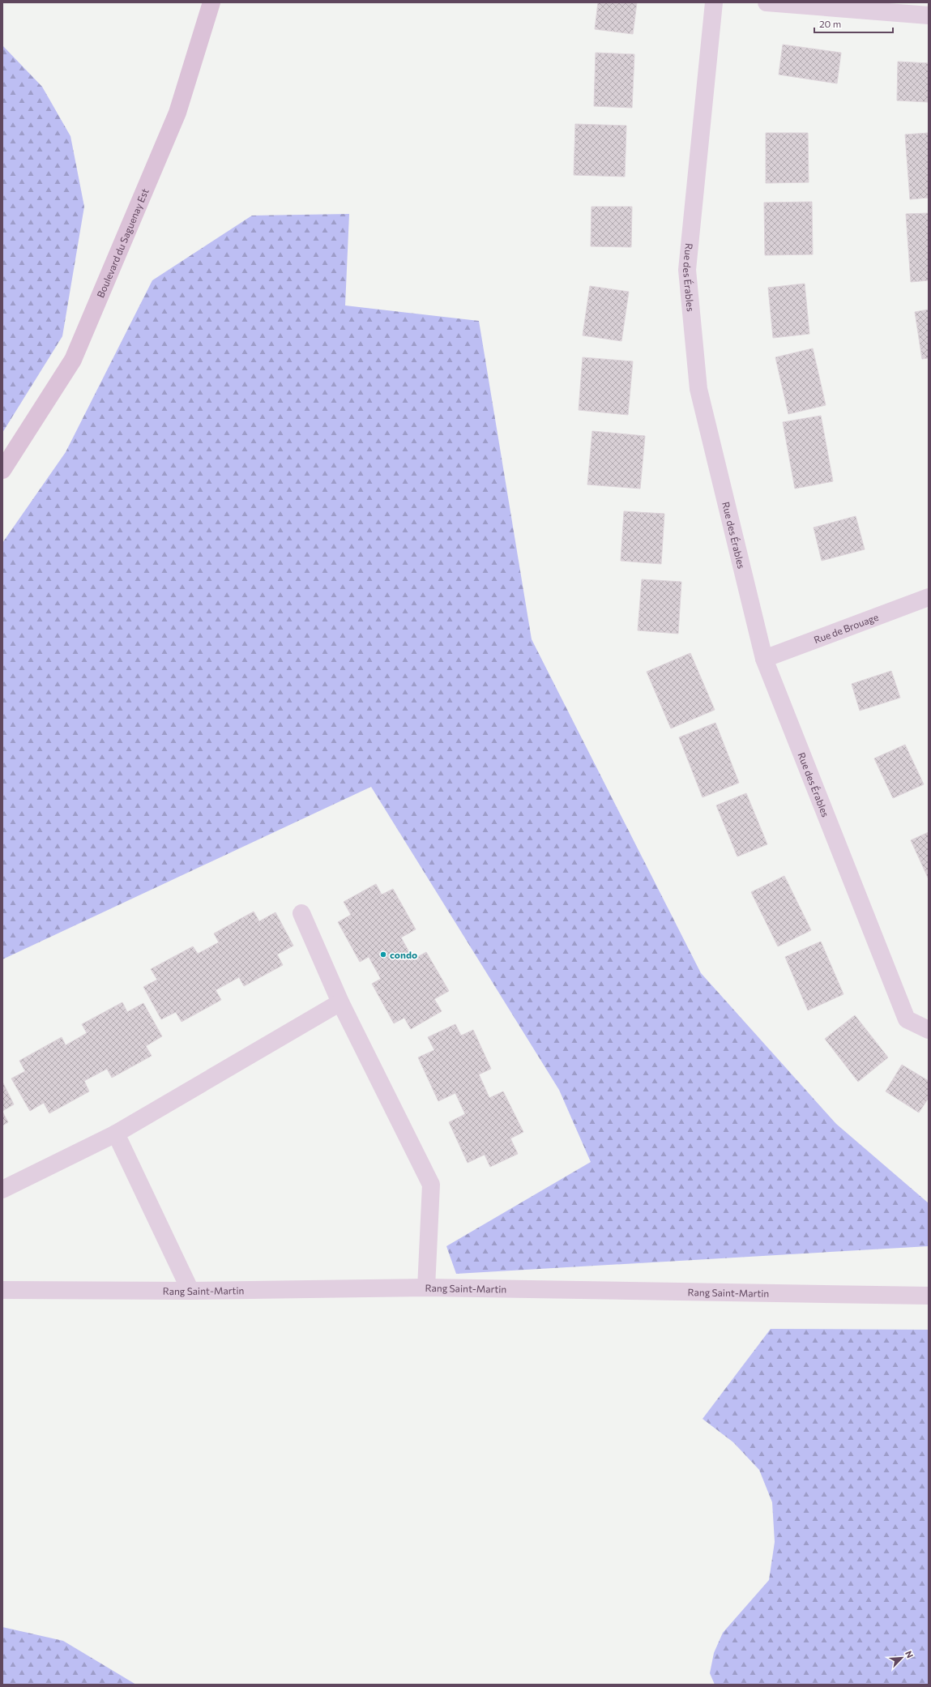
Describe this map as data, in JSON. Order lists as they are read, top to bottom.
{
  "streets": {
    "main road": ["Boulevard du Saguenay Est"],
    "street": ["Rue des Érables", "Rue de Brouage", "Rang Saint-Martin"]
  },
  "crossings": [
    ["Rue des Érables", "Rue de Brouage"]
  ],
  "places": ["condo"],
  "scale_bar": "20 m",
  "north": "top right"
}
